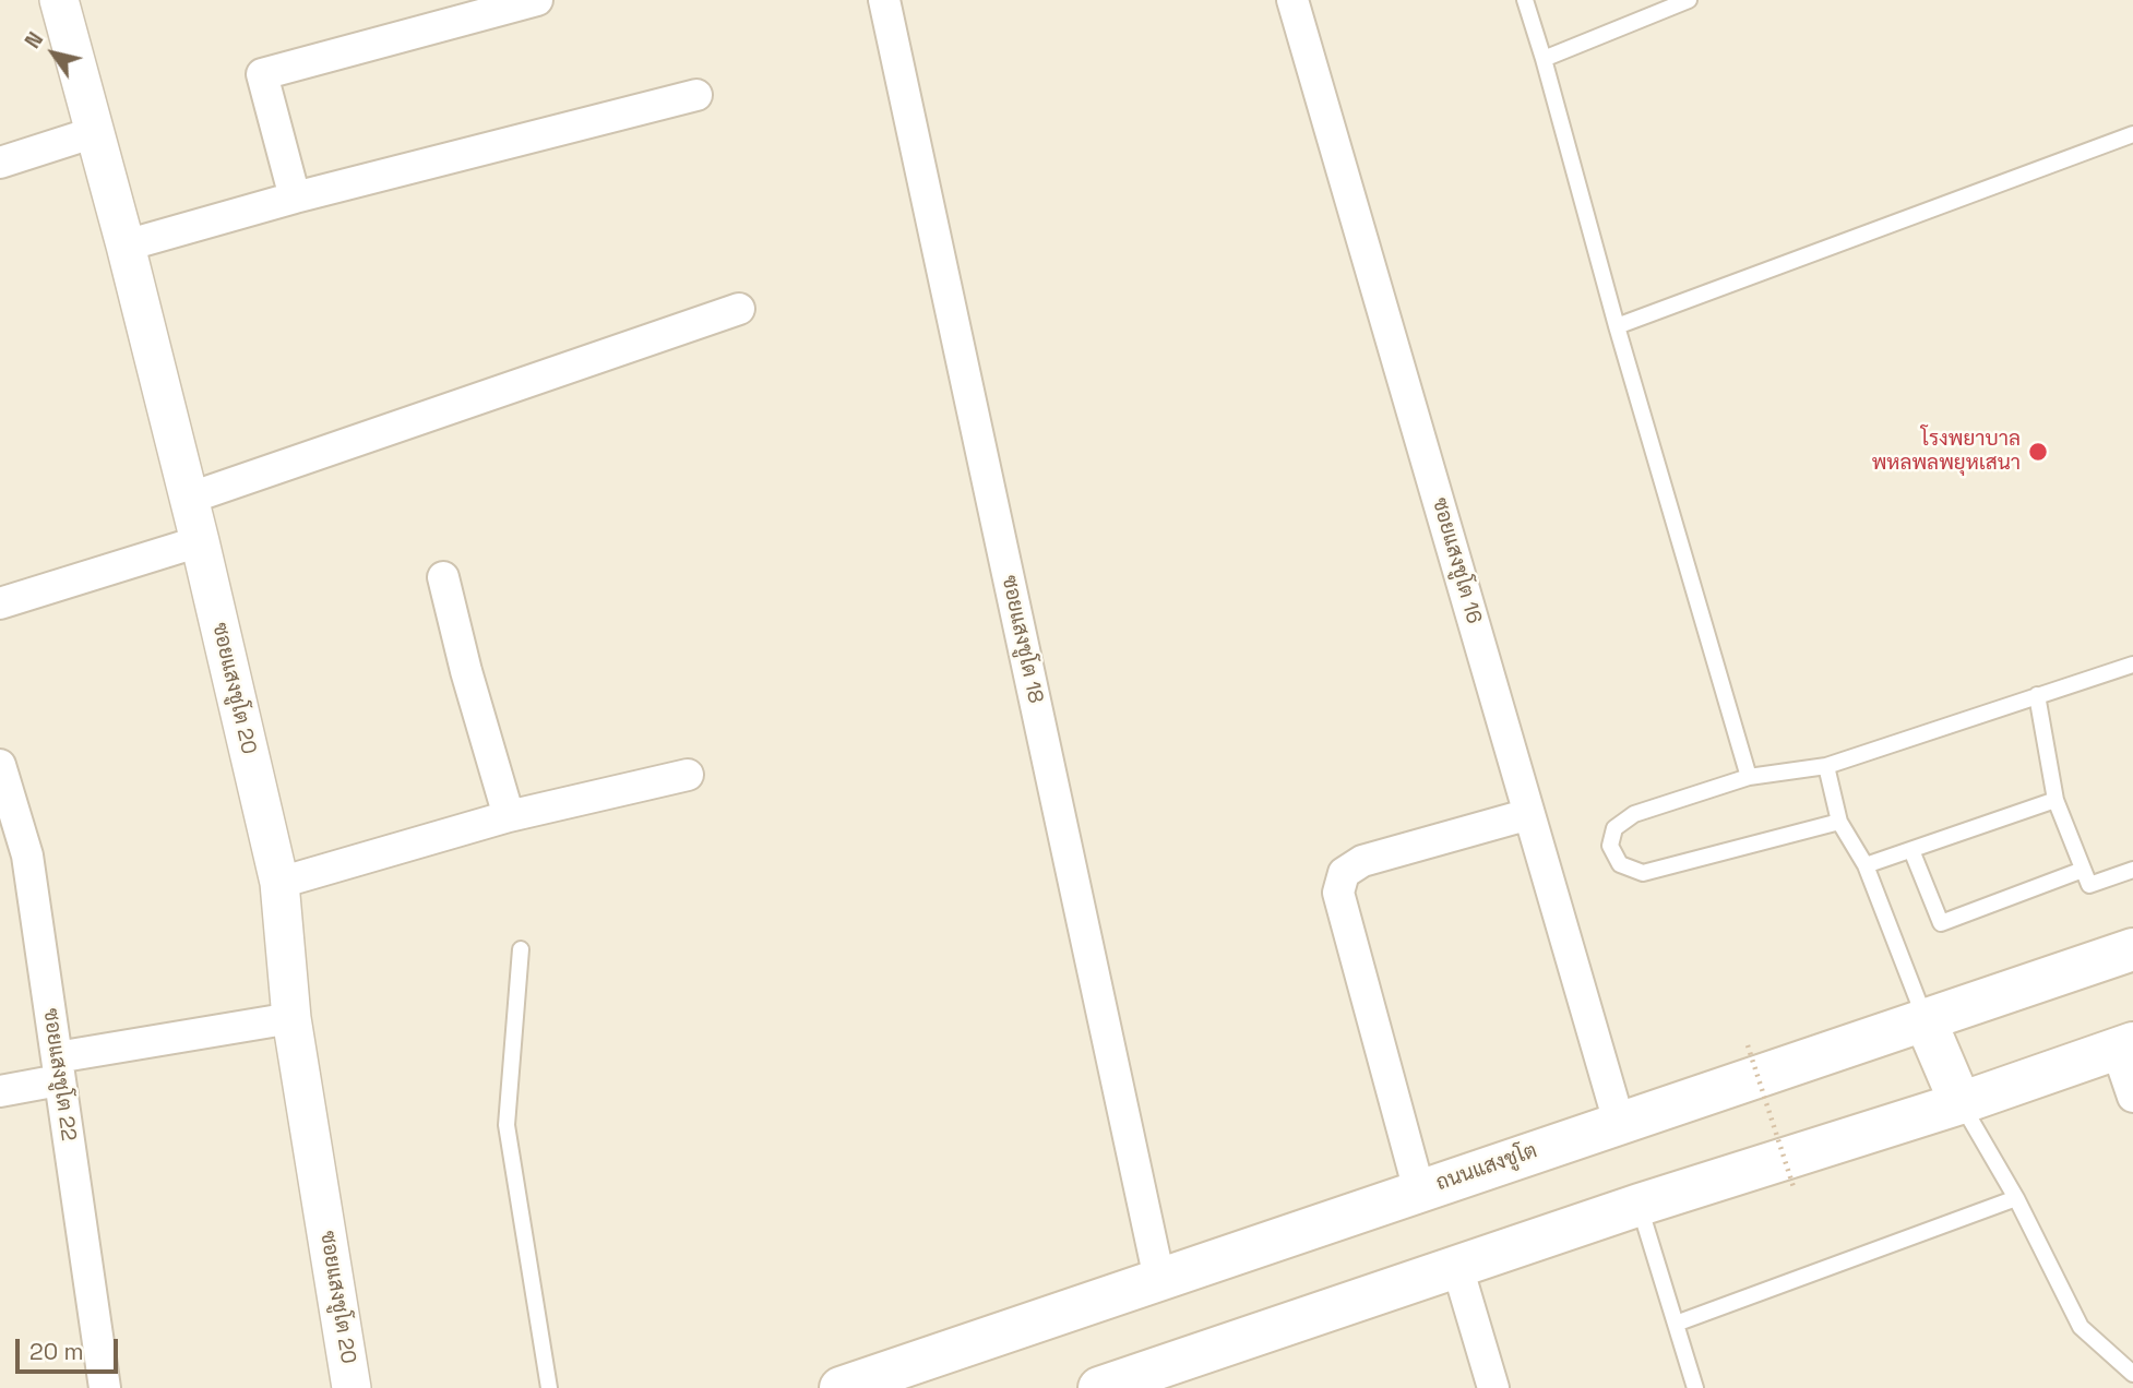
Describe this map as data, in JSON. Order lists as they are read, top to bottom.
{
  "streets": {
    "main road": ["ถนนแสงชูโต"],
    "street": [
      "ซอยแสงชูโต 16",
      "ซอยแสงชูโต 18",
      "ซอยแสงชูโต 20",
      "ซอยแสงชูโต 22"
    ]
  },
  "crossings": [
    ["ซอยแสงชูโต 16", "ถนนแสงชูโต"],
    ["ซอยแสงชูโต 18", "ถนนแสงชูโต"]
  ],
  "places": ["โรงพยาบาล พหลพลพยุหเสนา"],
  "scale_bar": "20 m",
  "north": "top left"
}
